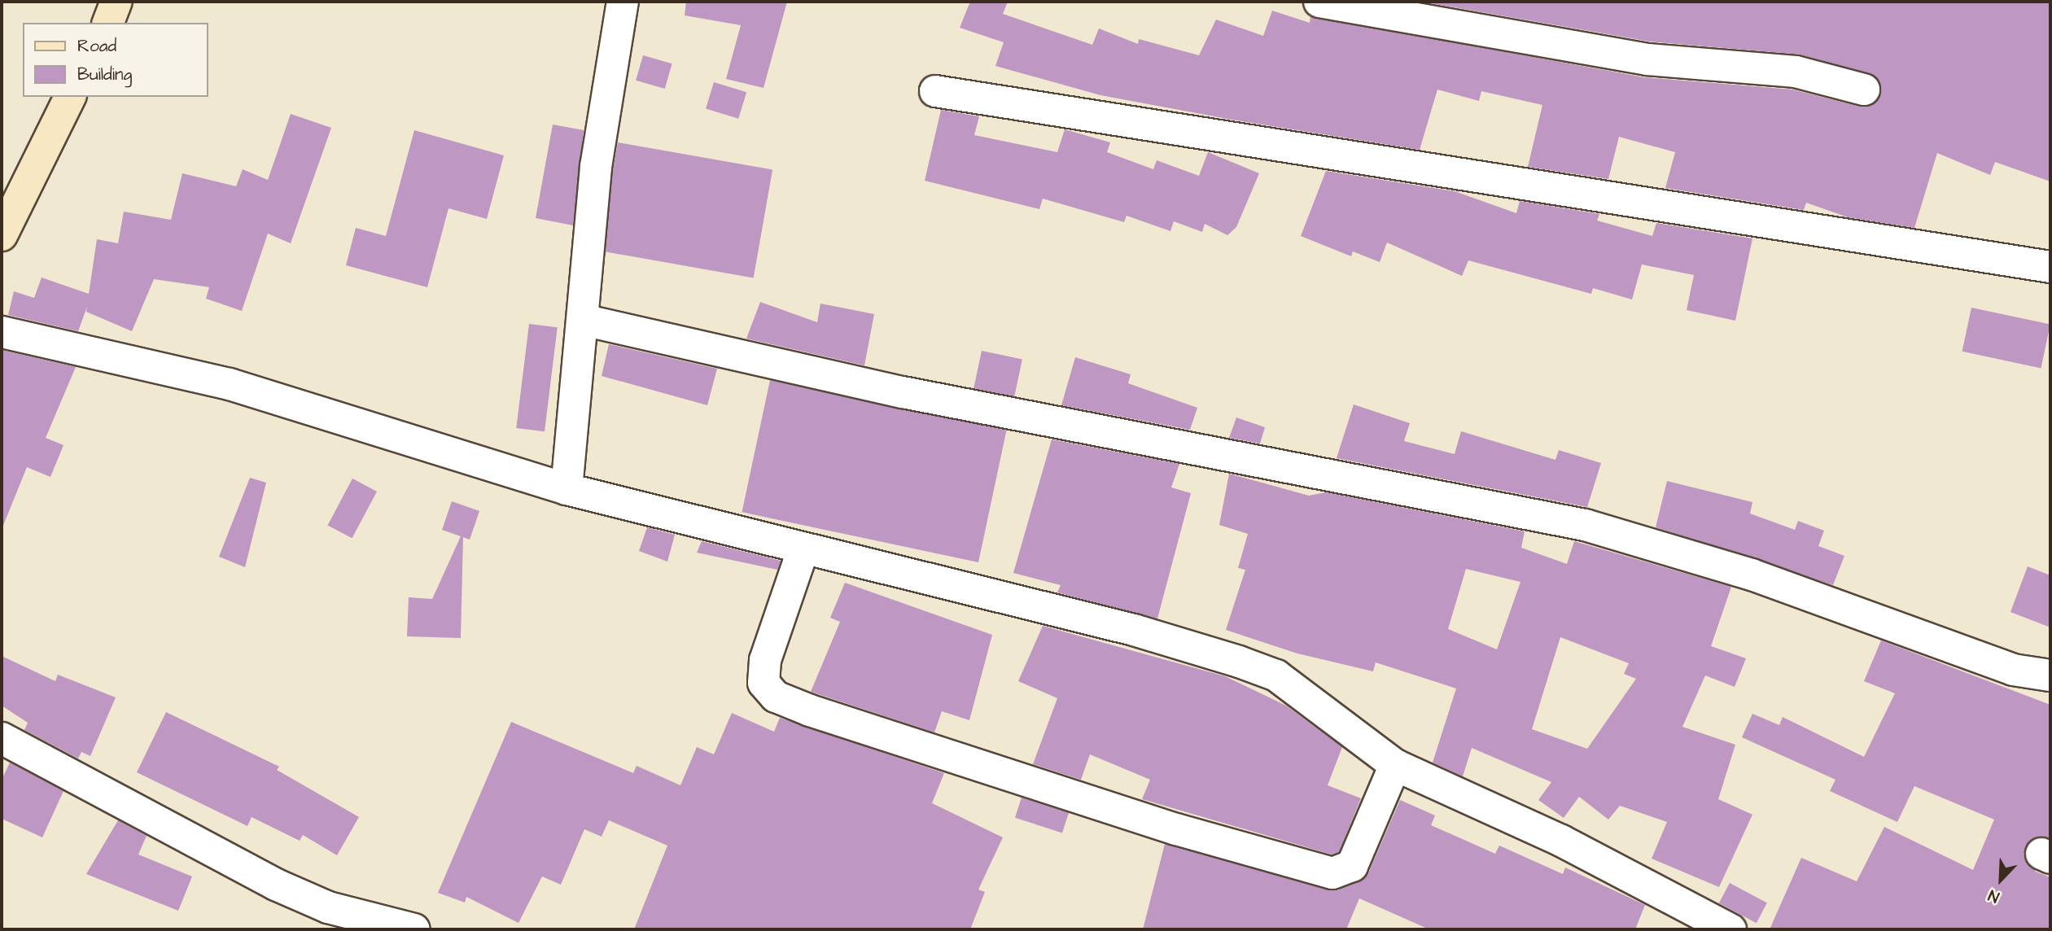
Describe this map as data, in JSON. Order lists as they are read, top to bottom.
{
  "legend": ["Road", "Building"],
  "north": "bottom left"
}
